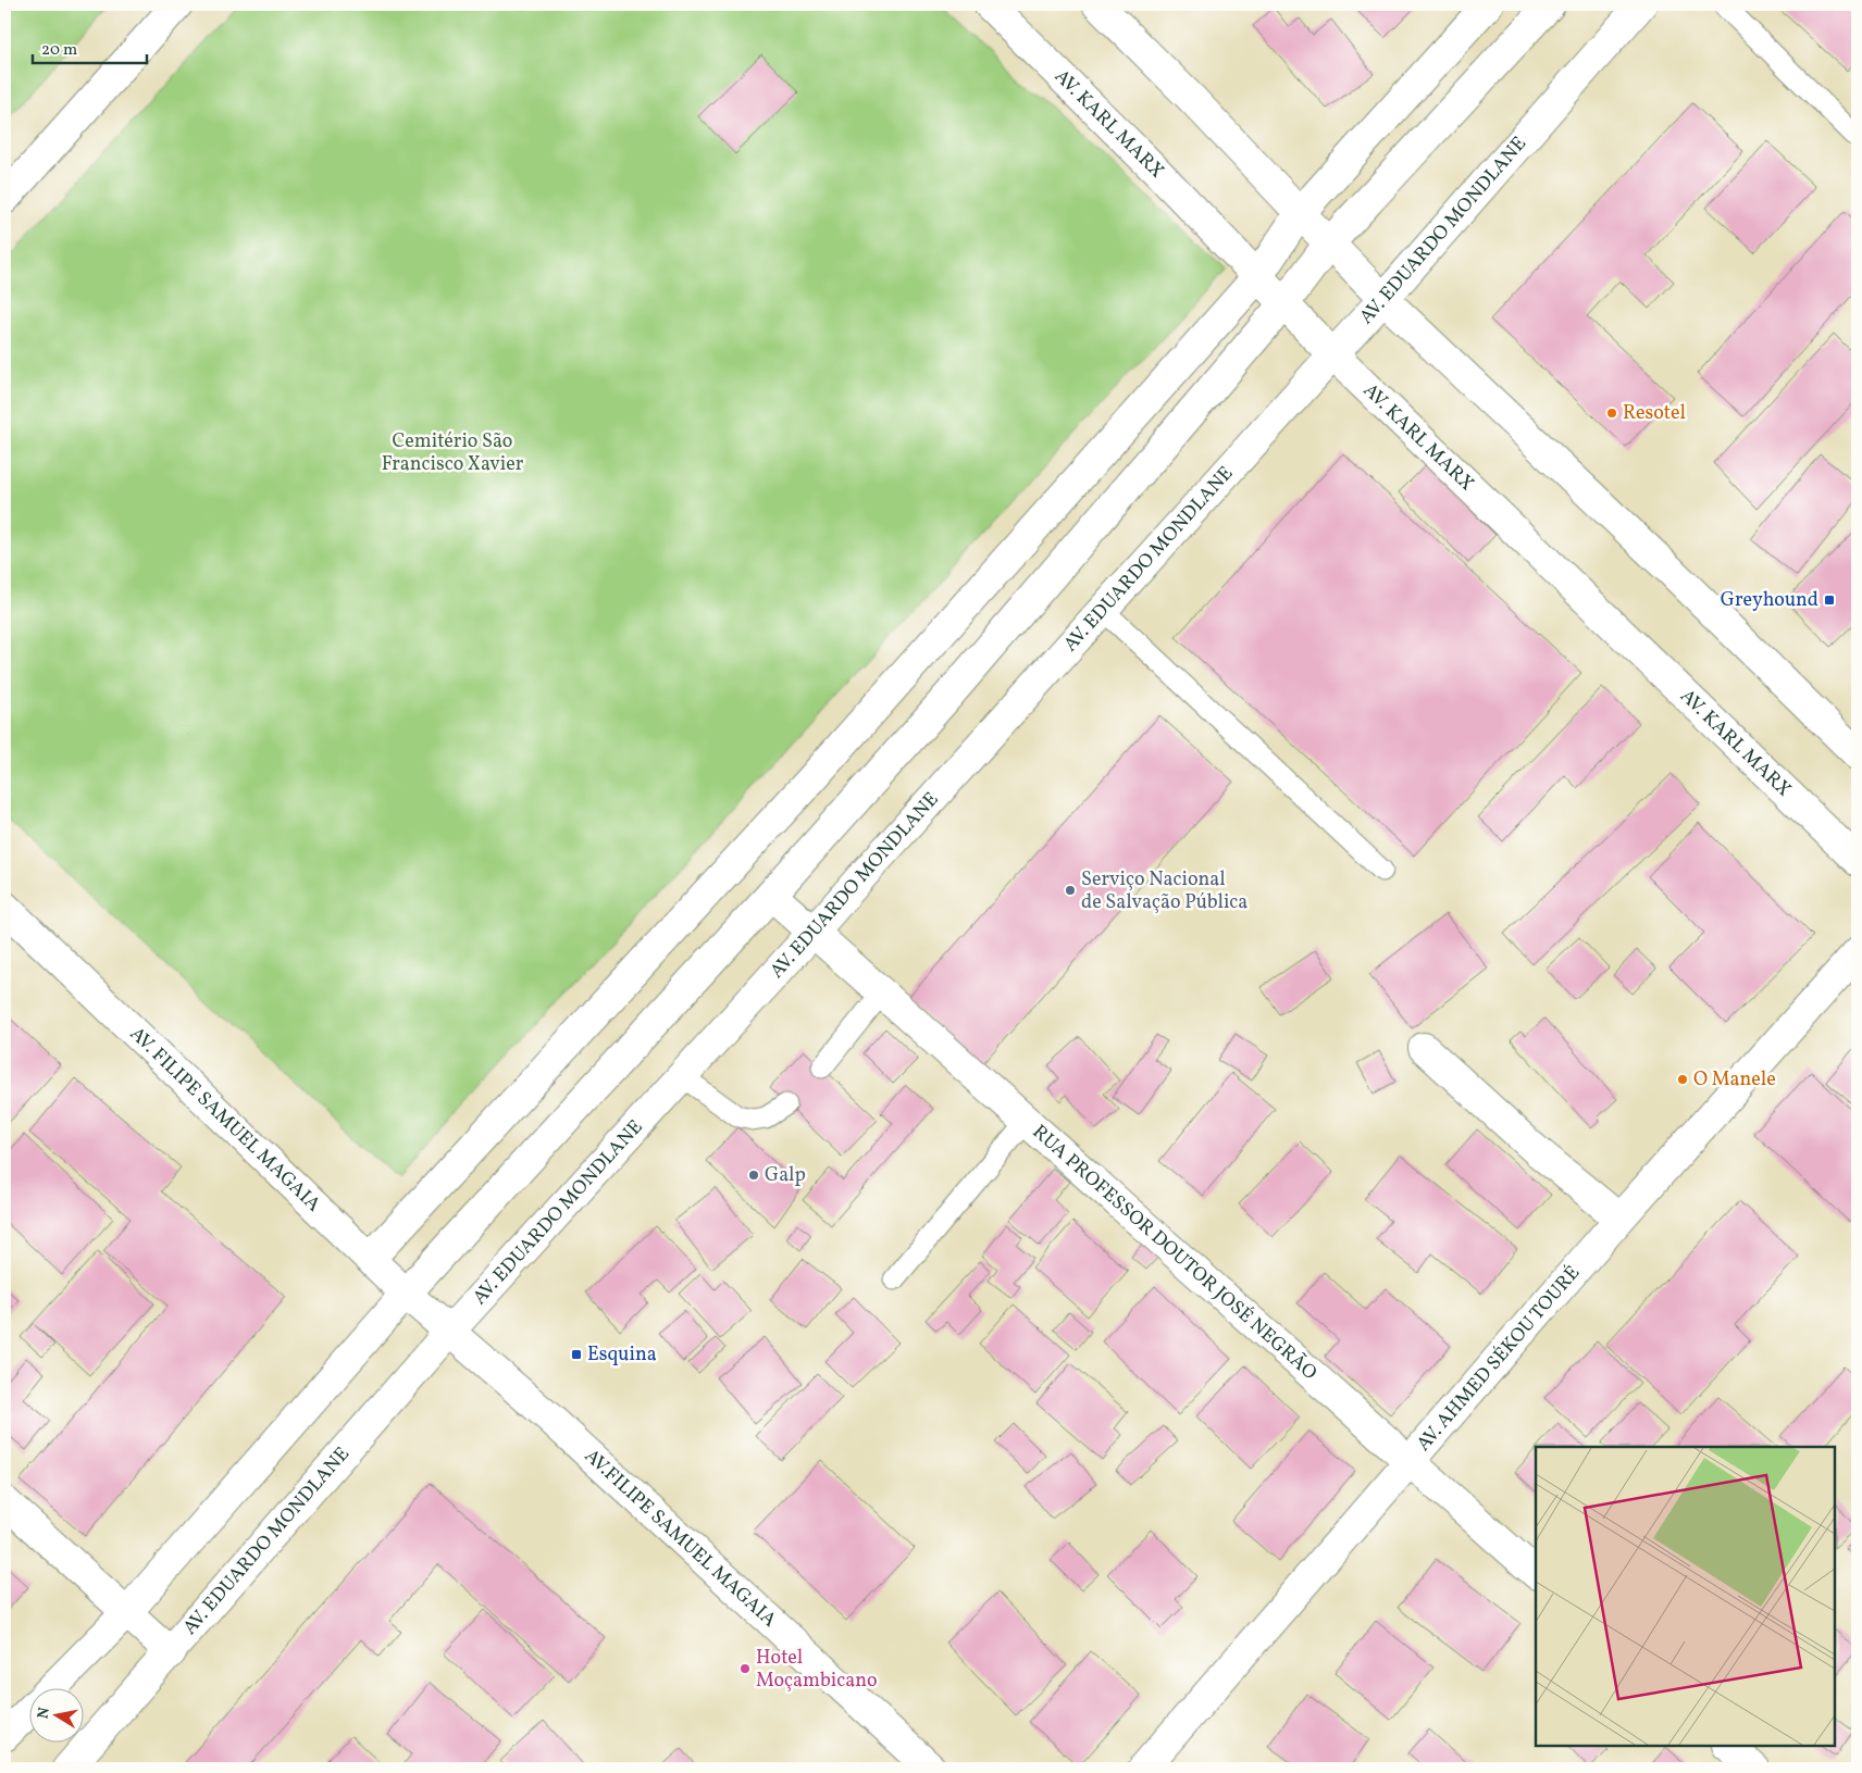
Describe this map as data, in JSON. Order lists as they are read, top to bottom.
{
  "streets": {
    "street": [
      "AV. KARL MARX",
      "AV. EDUARDO MONDLANE",
      "AV. FILIPE SAMUEL MAGAIA",
      "RUA PROFESSOR DOUTOR JOSÉ NEGRÃO",
      "AV. AHMED SÉKOU TOURÉ",
      "AV.FILIPE SAMUEL MAGAIA"
    ]
  },
  "crossings": [
    ["AV. KARL MARX", "AV. EDUARDO MONDLANE"],
    ["AV. EDUARDO MONDLANE", "AV. FILIPE SAMUEL MAGAIA"],
    ["AV. EDUARDO MONDLANE", "RUA PROFESSOR DOUTOR JOSÉ NEGRÃO"],
    ["AV. EDUARDO MONDLANE", "AV.FILIPE SAMUEL MAGAIA"],
    ["AV. FILIPE SAMUEL MAGAIA", "AV.FILIPE SAMUEL MAGAIA"],
    ["RUA PROFESSOR DOUTOR JOSÉ NEGRÃO", "AV. AHMED SÉKOU TOURÉ"]
  ],
  "parks": ["Cemitério São Francisco Xavier"],
  "places": {
    "other": [
      "Resotel",
      "Serviço Nacional de Salvação Pública",
      "O Manele",
      "Galp",
      "Hotel Moçambicano"
    ],
    "transit": ["Greyhound", "Esquina"]
  },
  "scale_bar": "20 m",
  "north": "left"
}
